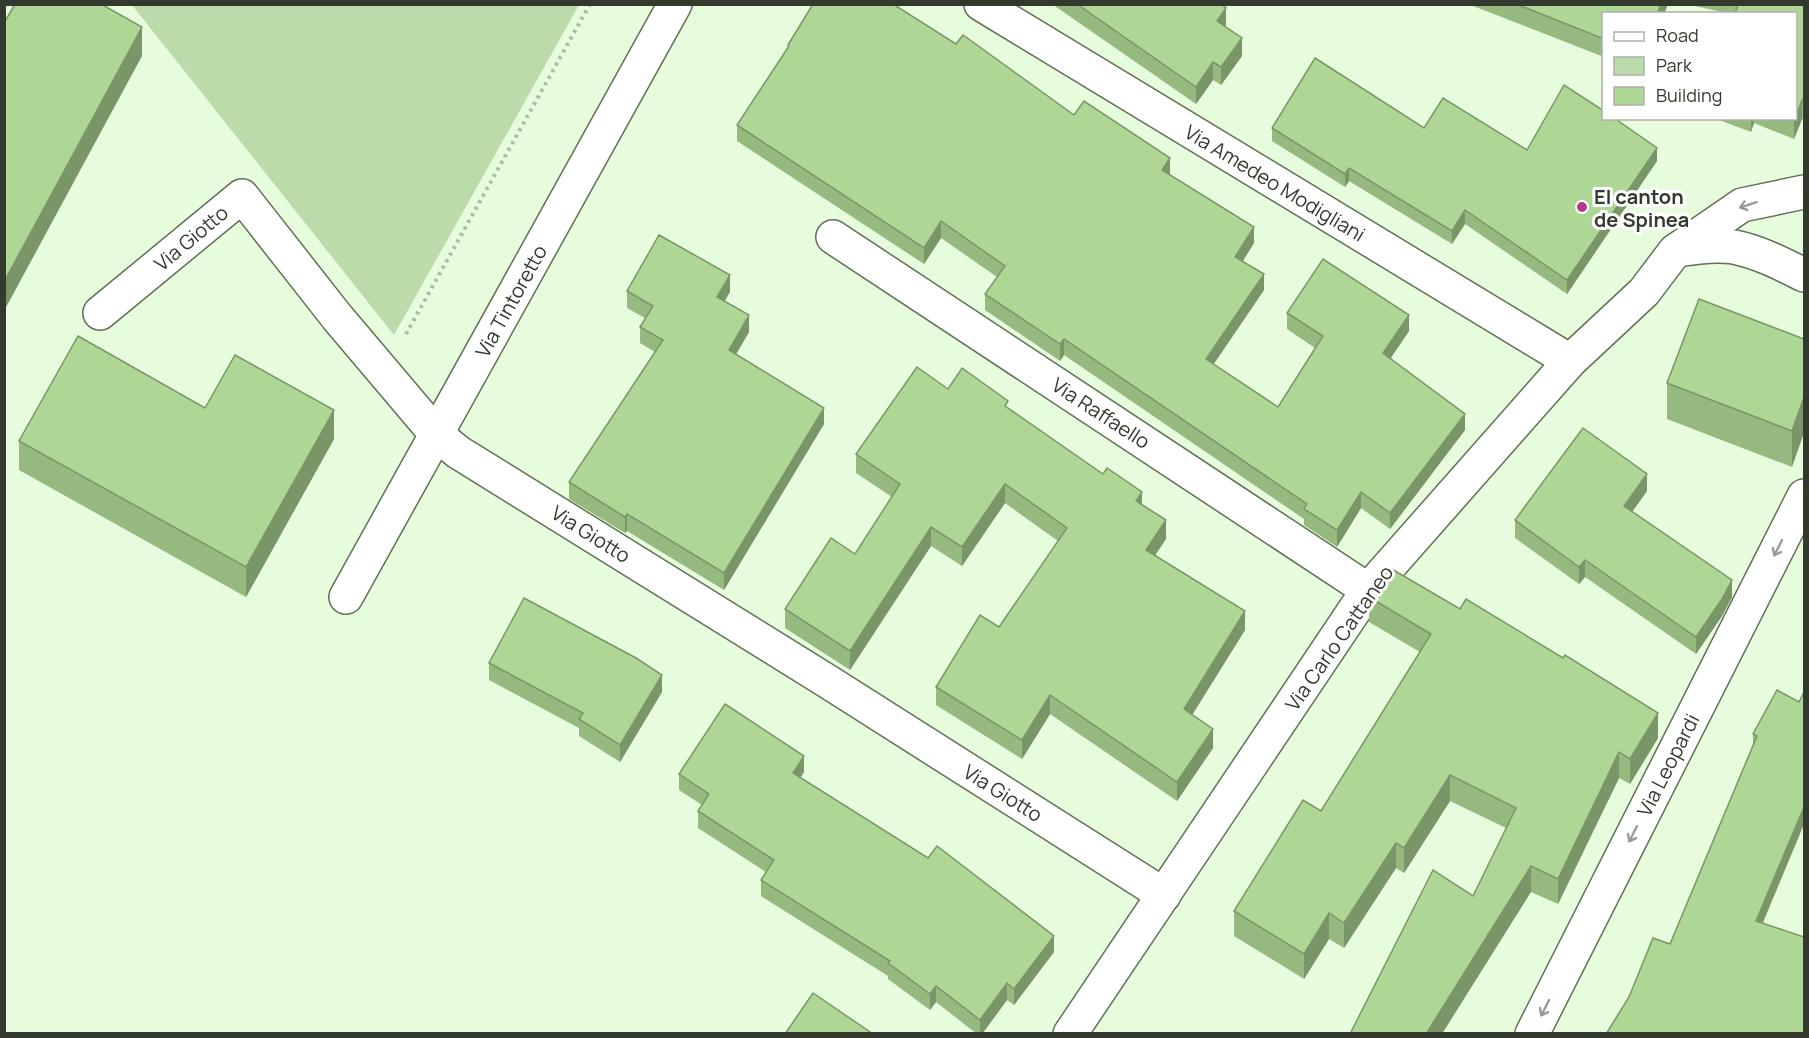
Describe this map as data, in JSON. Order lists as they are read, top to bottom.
{
  "streets": {
    "street": [
      "Via Amedeo Modigliani",
      "Via Giotto",
      "Via Tintoretto",
      "Via Raffaello",
      "Via Carlo Cattaneo",
      "Via Leopardi"
    ]
  },
  "crossings": [
    ["Via Amedeo Modigliani", "Via Carlo Cattaneo"],
    ["Via Giotto", "Via Tintoretto"],
    ["Via Giotto", "Via Carlo Cattaneo"],
    ["Via Raffaello", "Via Carlo Cattaneo"]
  ],
  "one_way": ["Via Leopardi"],
  "places": ["El canton de Spinea"],
  "legend": ["Road", "Park", "Building"]
}
